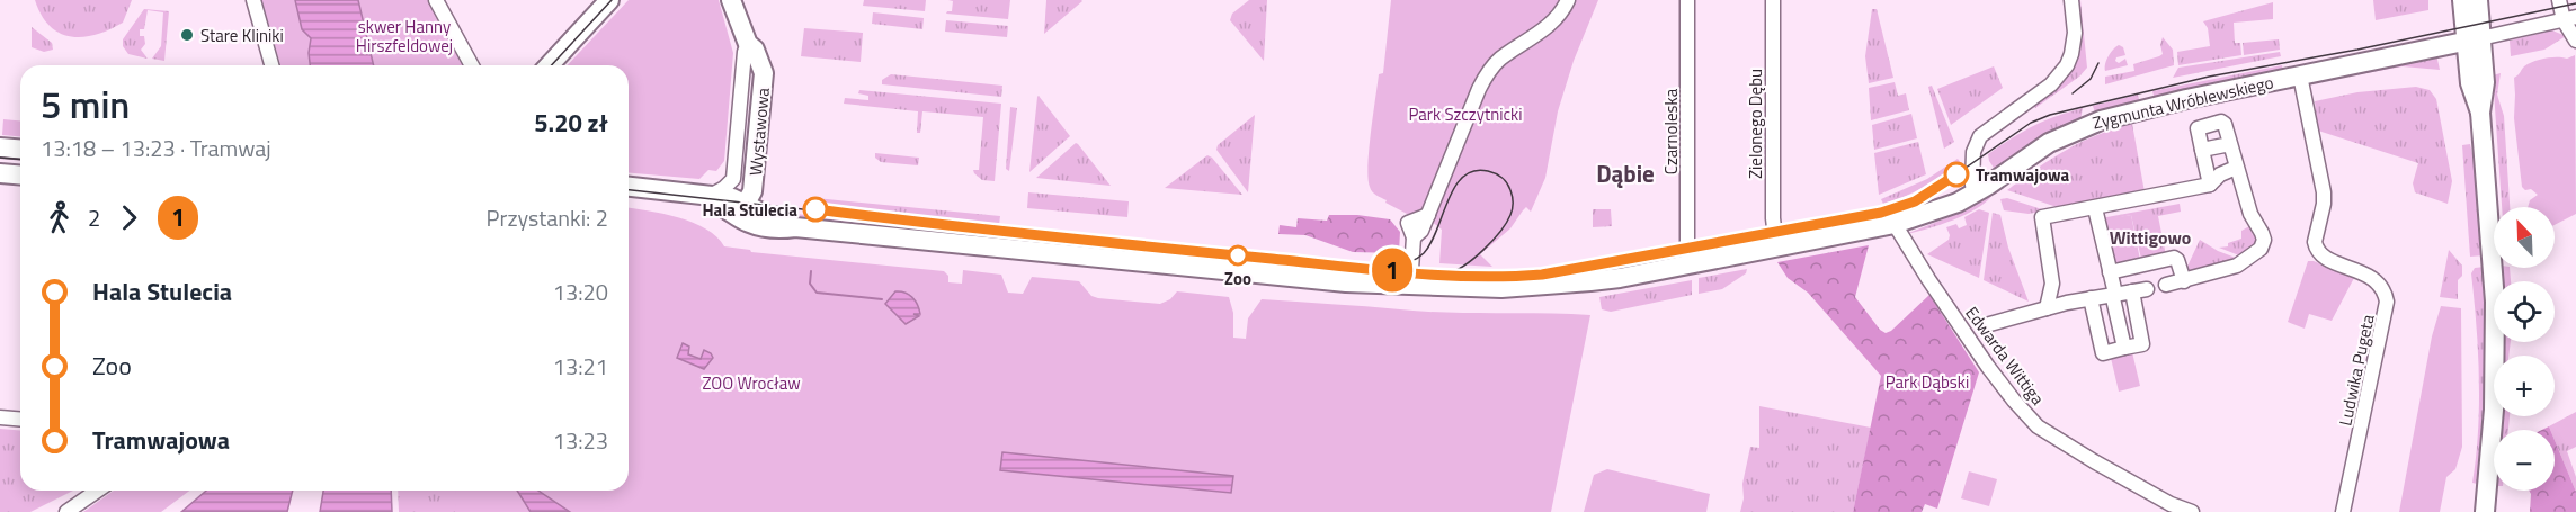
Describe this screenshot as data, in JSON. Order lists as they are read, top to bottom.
{
  "streets": {
    "main road": ["Zygmunta Wróblewskiego", "Wystawowa"],
    "street": [
      "Zielonego Dębu",
      "Czarnoleska",
      "Edwarda Wittiga",
      "Ludwika Pugeta"
    ]
  },
  "crossings": [
    ["Zygmunta Wróblewskiego", "Zielonego Dębu"],
    ["Zygmunta Wróblewskiego", "Wystawowa"],
    ["Zygmunta Wróblewskiego", "Czarnoleska"],
    ["Zygmunta Wróblewskiego", "Edwarda Wittiga"],
    ["Zygmunta Wróblewskiego", "Ludwika Pugeta"]
  ],
  "districts": ["Dąbie", "Wittigowo"],
  "parks": [
    "skwer Hanny Hirszfeldowej",
    "Park Szczytnicki",
    "Park Dąbski",
    "ZOO Wrocław"
  ],
  "places": [
    "Stare Kliniki",
    "Tramwajowa",
    "Hala Stulecia",
    "Zoo"
  ],
  "lines": ["tram line 1"],
  "north": "top left",
  "page": {
    "on_map": "1",
    "heading": ["5 min", "13:18 – 13:23 · Tramwaj", "5.20 zł"],
    "legs": ["2", "1", "Przystanki: 2"],
    "map_buttons": ["+", "−"],
    "list": [
      {
        "name": "Hala Stulecia",
        "value": "13:20"
      },
      {
        "name": "Zoo",
        "value": "13:21"
      },
      {
        "name": "Tramwajowa",
        "value": "13:23"
      }
    ]
  }
}
